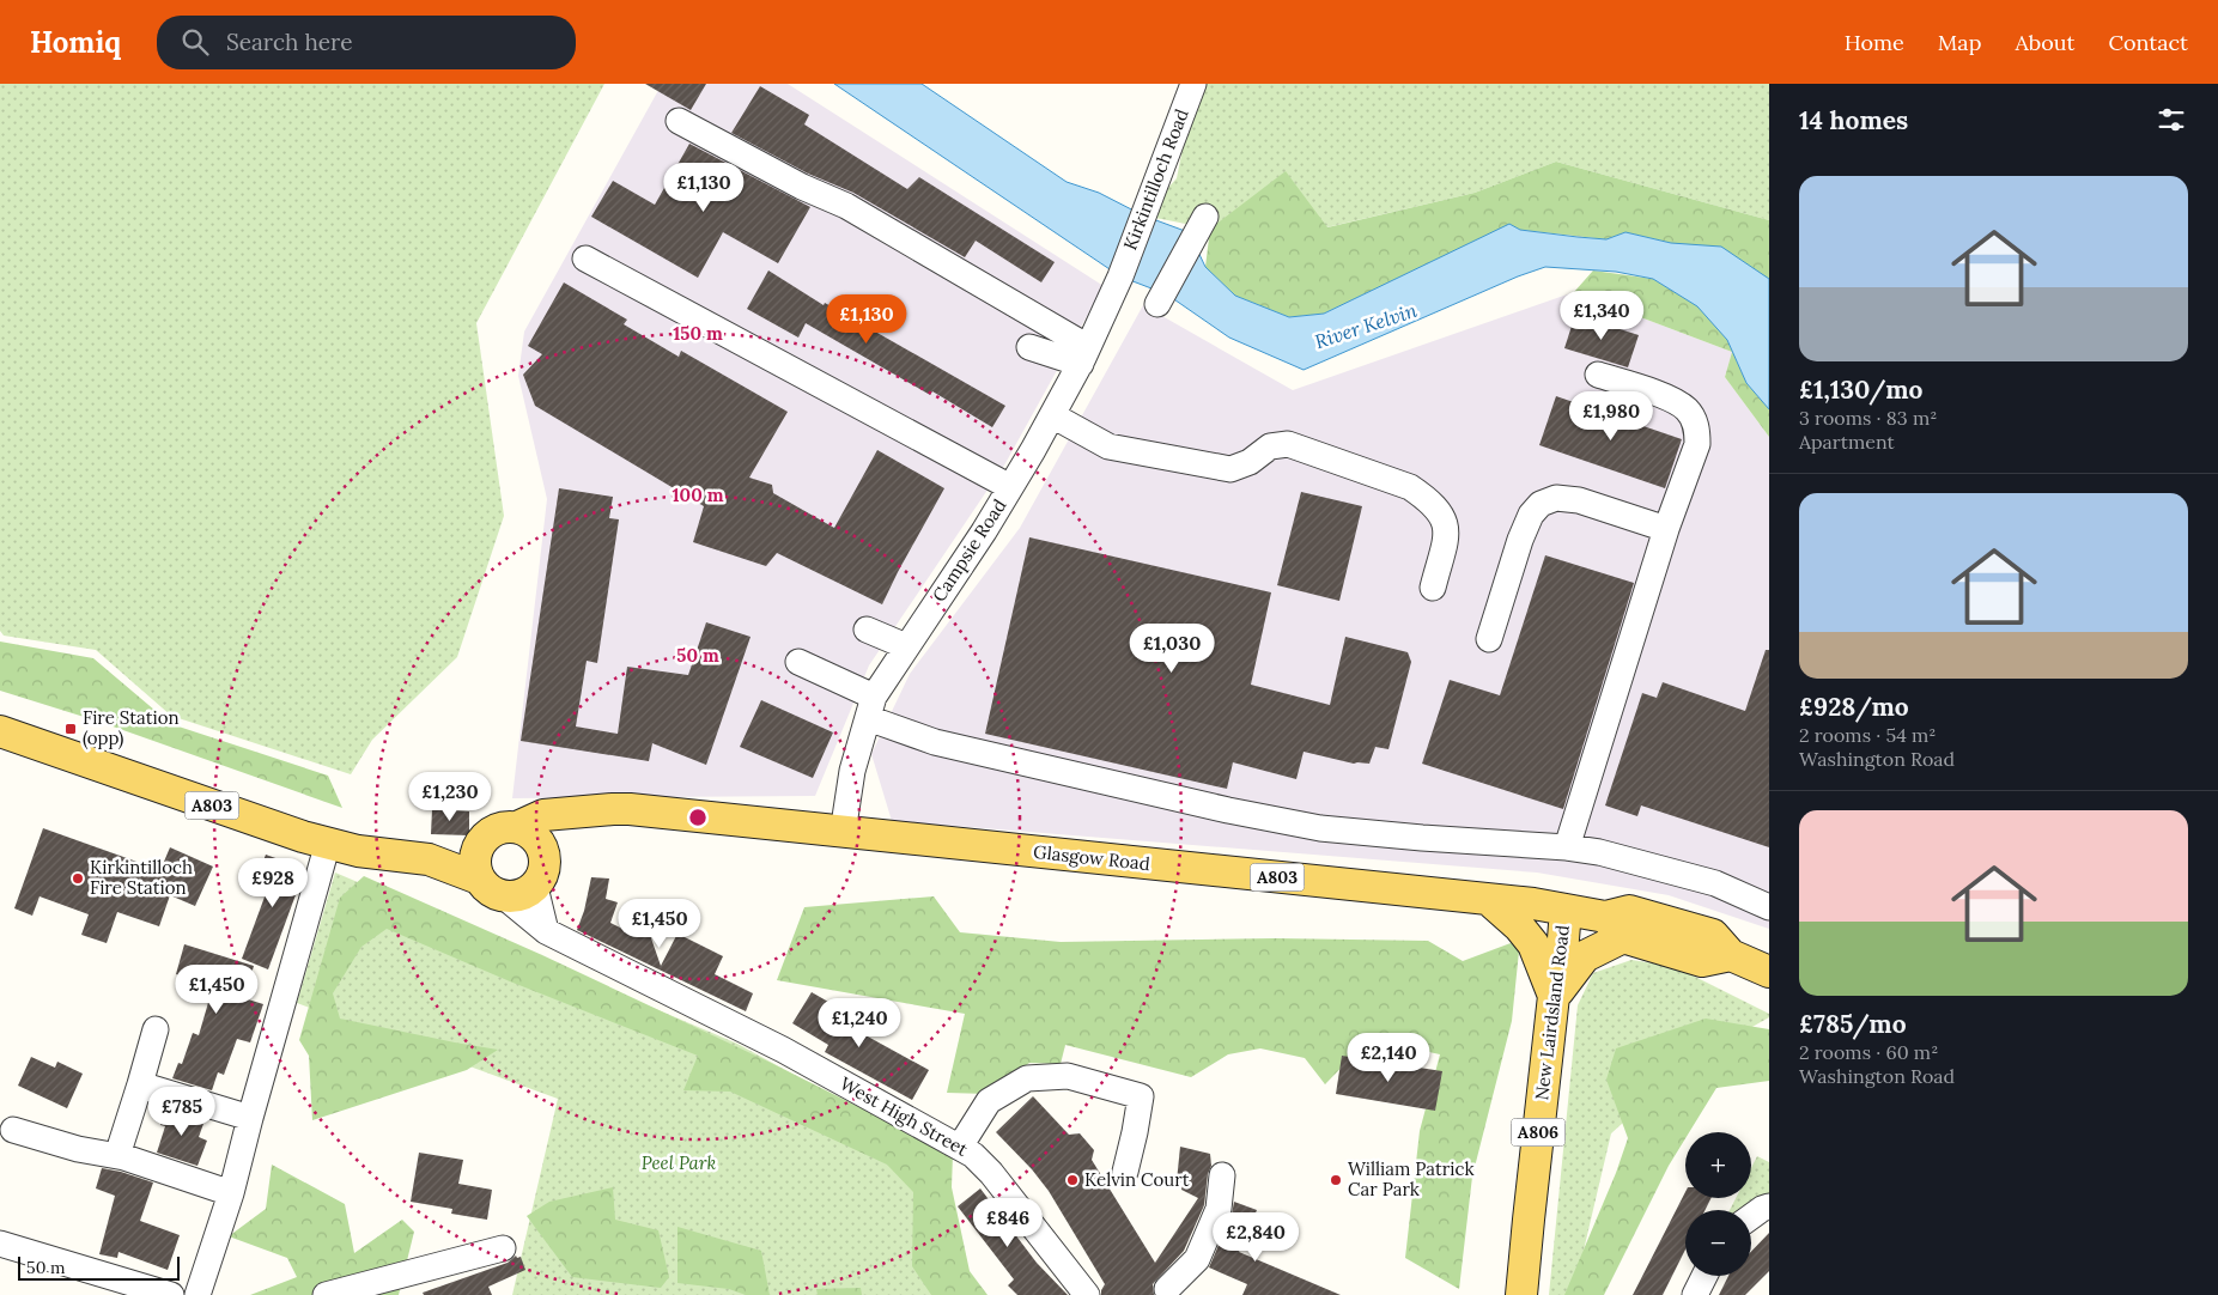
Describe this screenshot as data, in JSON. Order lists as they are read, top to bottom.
{
  "streets": {
    "main road": [
      "A803",
      "Glasgow Road",
      "New Lairdsland Road",
      "A806"
    ],
    "street": ["Kirkintilloch Road", "Campsie Road", "West High Street"]
  },
  "crossings": [
    ["Kirkintilloch Road", "Campsie Road"],
    ["Campsie Road", "Glasgow Road"],
    ["A803", "Glasgow Road"],
    ["A803", "West High Street"],
    ["Glasgow Road", "New Lairdsland Road"],
    ["Glasgow Road", "West High Street"]
  ],
  "water": ["River Kelvin"],
  "parks": ["Peel Park"],
  "places": {
    "transit": ["Fire Station (opp)"],
    "other": ["Kirkintilloch Fire Station", "Kelvin Court", "William Patrick Car Park"]
  },
  "scale_bar": "50 m",
  "page": {
    "header": "Homiq",
    "search": "Search here",
    "nav": [
      "Home",
      "Map",
      "About",
      "Contact"
    ],
    "heading": "14 homes",
    "list": [
      {
        "name": "£1,130/mo",
        "note": "3 rooms · 83 m² · Apartment"
      },
      {
        "name": "£928/mo",
        "note": "2 rooms · 54 m² · Washington Road"
      },
      {
        "name": "£785/mo",
        "note": "2 rooms · 60 m² · Washington Road"
      }
    ],
    "price": [
      "£1,130",
      "£1,340",
      "£1,130",
      "£1,980",
      "£1,030",
      "£1,230",
      "£928",
      "£1,450",
      "£1,450",
      "£1,240",
      "£2,140",
      "£785",
      "£846",
      "£2,840"
    ],
    "map_buttons": ["+", "−"],
    "scale": "50 m"
  },
  "rings": ["150 m", "100 m", "50 m"]
}
